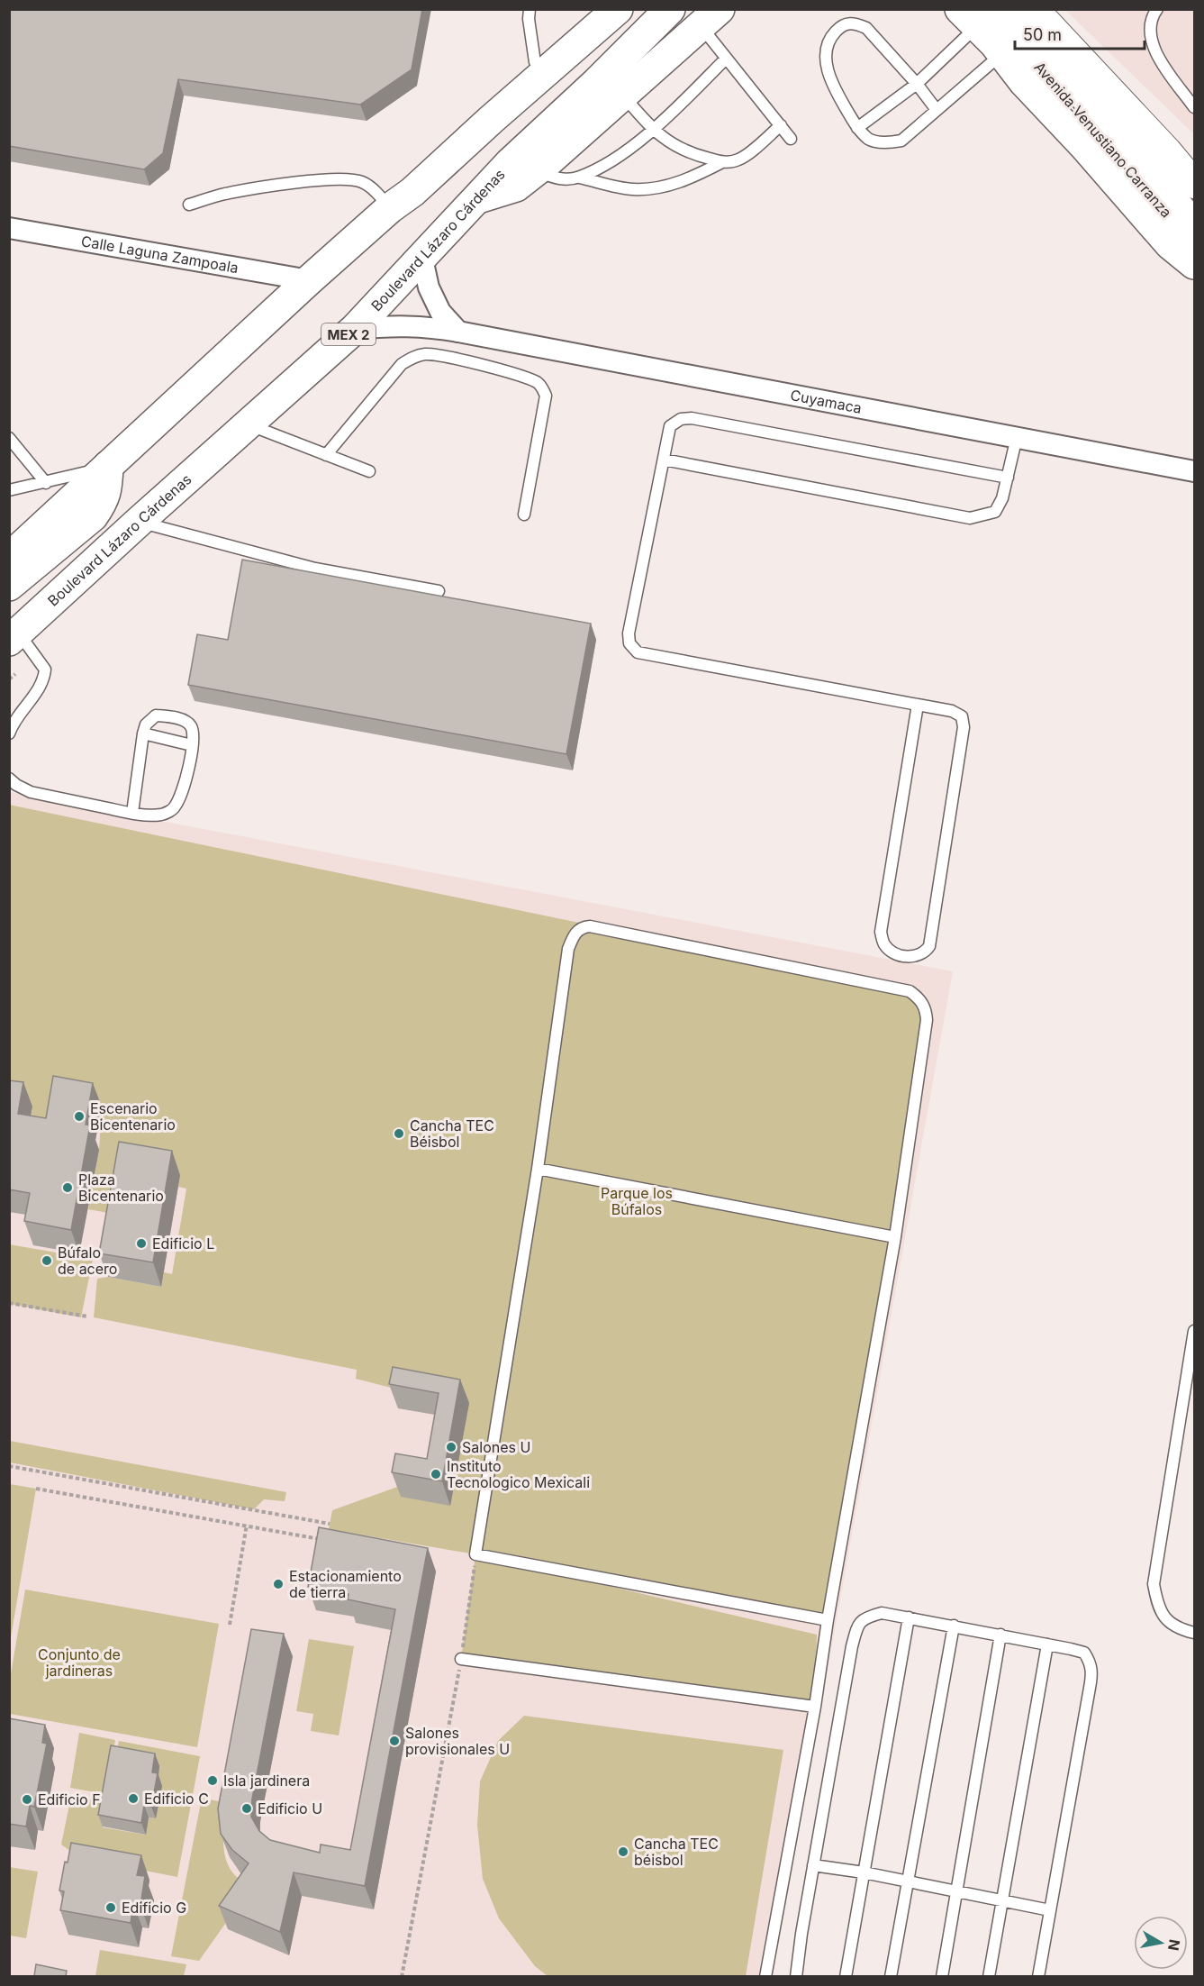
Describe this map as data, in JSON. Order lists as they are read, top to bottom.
{
  "streets": {
    "main road": ["Avenida Venustiano Carranza", "Boulevard Lázaro Cárdenas", "MEX 2"],
    "street": ["Calle Laguna Zampoala", "Cuyamaca"]
  },
  "crossings": [
    ["Boulevard Lázaro Cárdenas", "Cuyamaca"]
  ],
  "parks": ["Parque los Búfalos", "Conjunto de jardineras"],
  "places": [
    "Escenario Bicentenario",
    "Cancha TEC Béisbol",
    "Plaza Bicentenario",
    "Edificio L",
    "Búfalo de acero",
    "Salones U",
    "Instituto Tecnologico Mexicali",
    "Estacionamiento de tierra",
    "Salones provisionales U",
    "Isla jardinera",
    "Edificio C",
    "Edificio F",
    "Edificio U",
    "Cancha TEC béisbol",
    "Edificio G"
  ],
  "scale_bar": "50 m",
  "north": "right"
}
